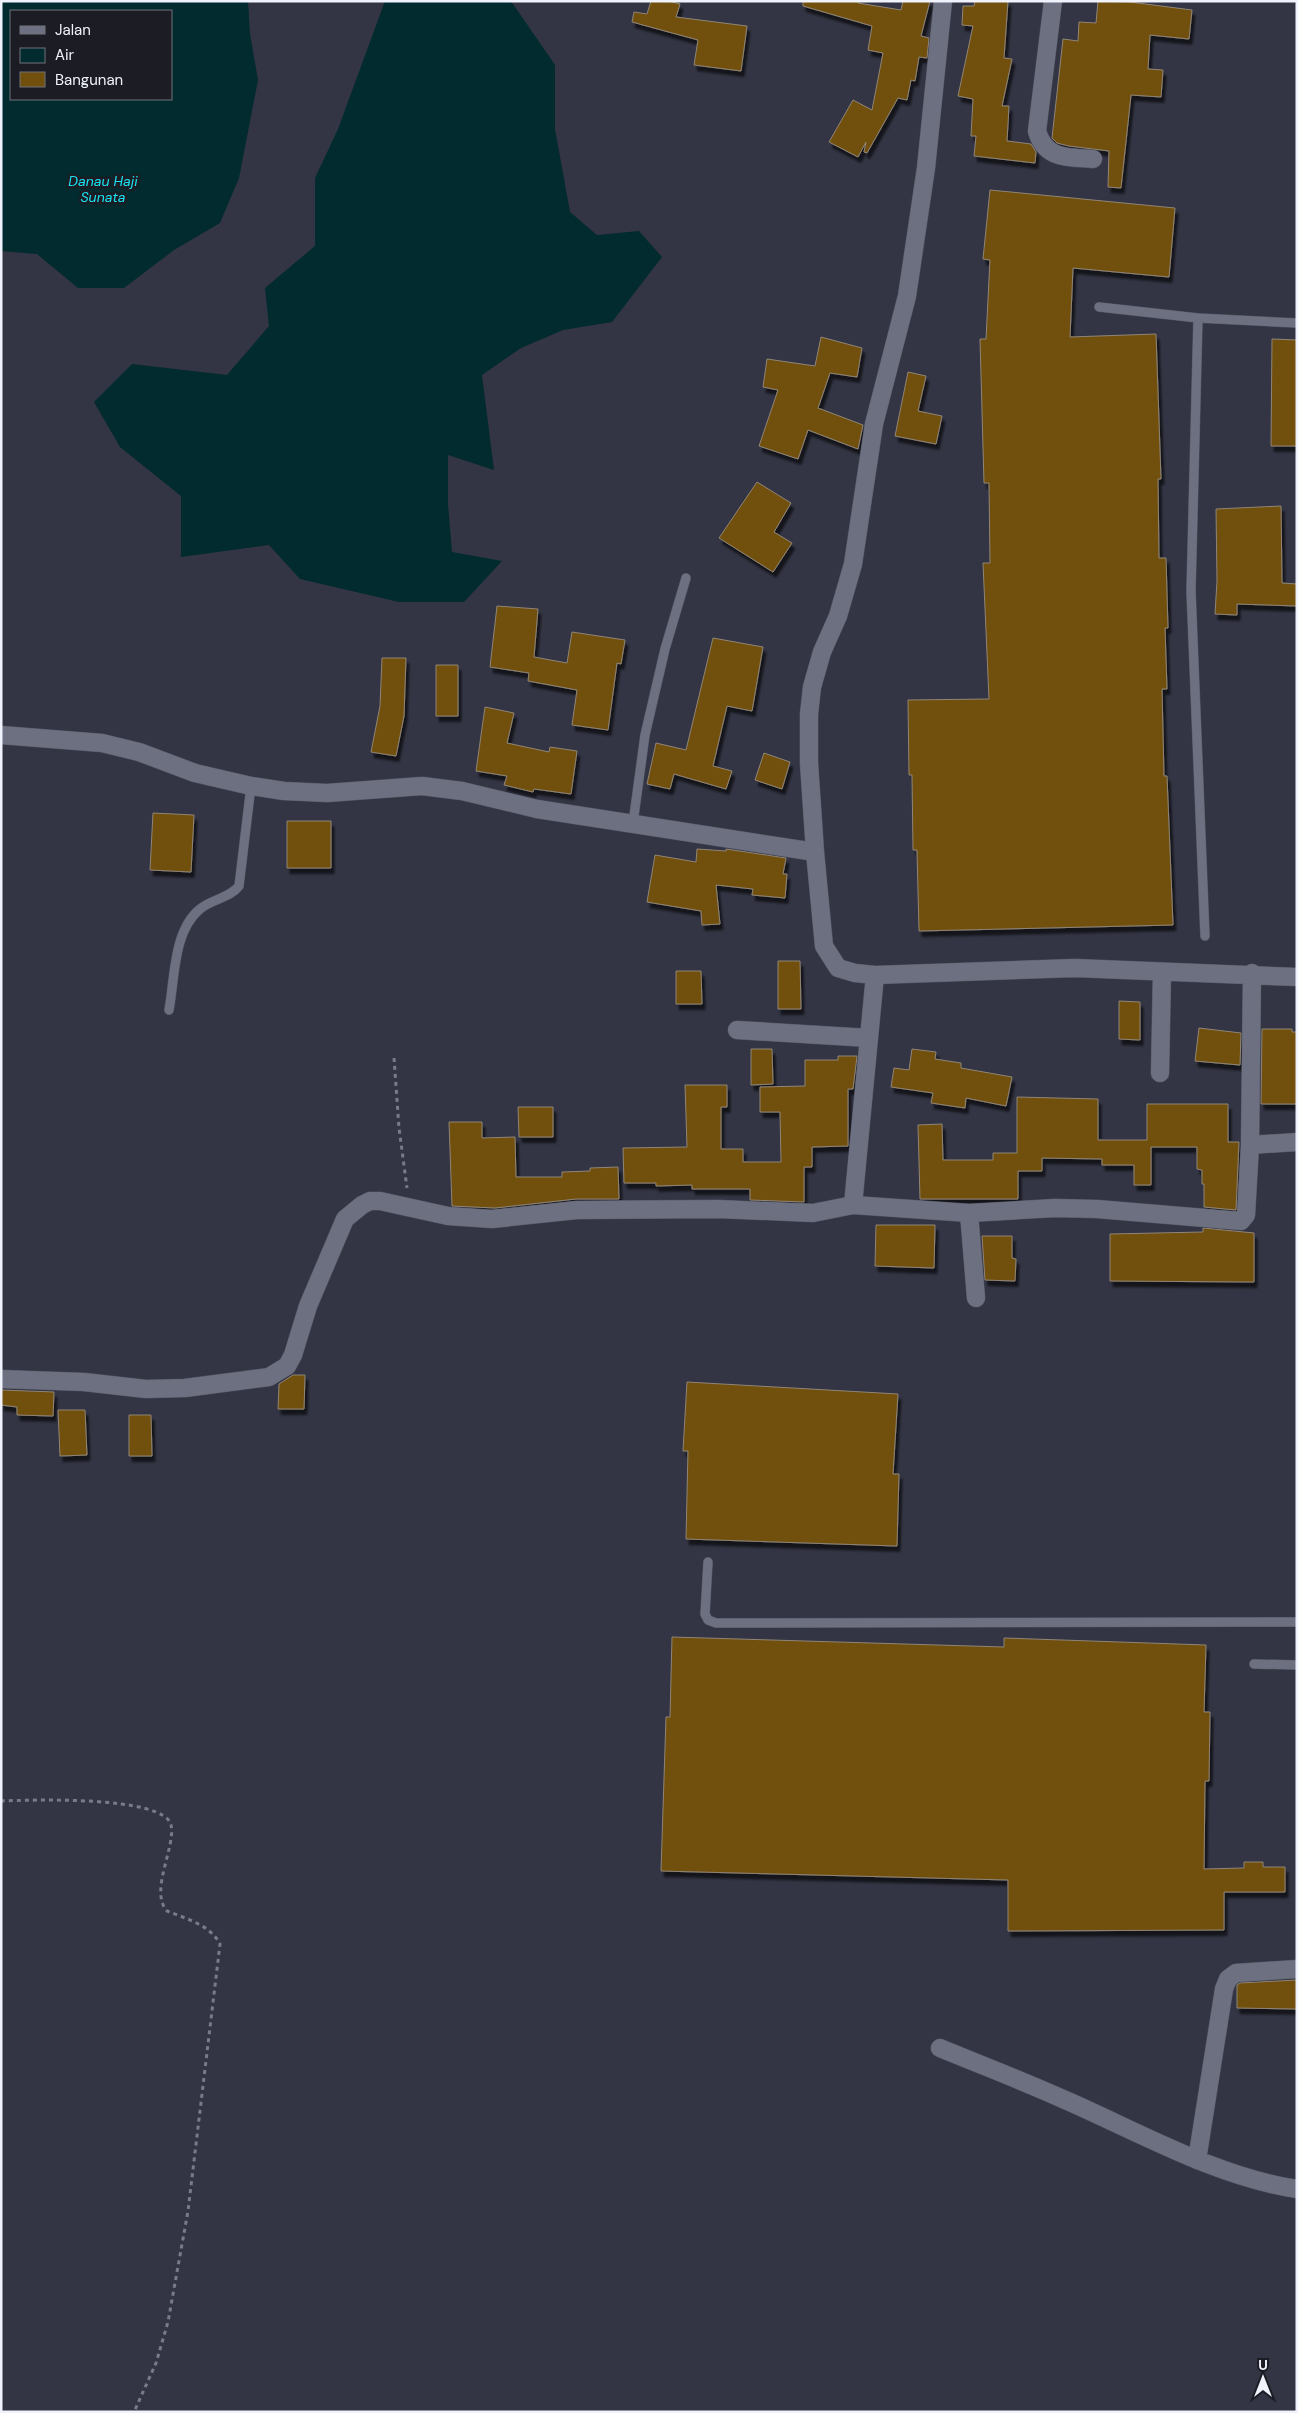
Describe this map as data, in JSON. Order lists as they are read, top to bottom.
{
  "water": ["Danau Haji Sunata"],
  "legend": ["Jalan", "Air", "Bangunan"],
  "north": "top"
}
